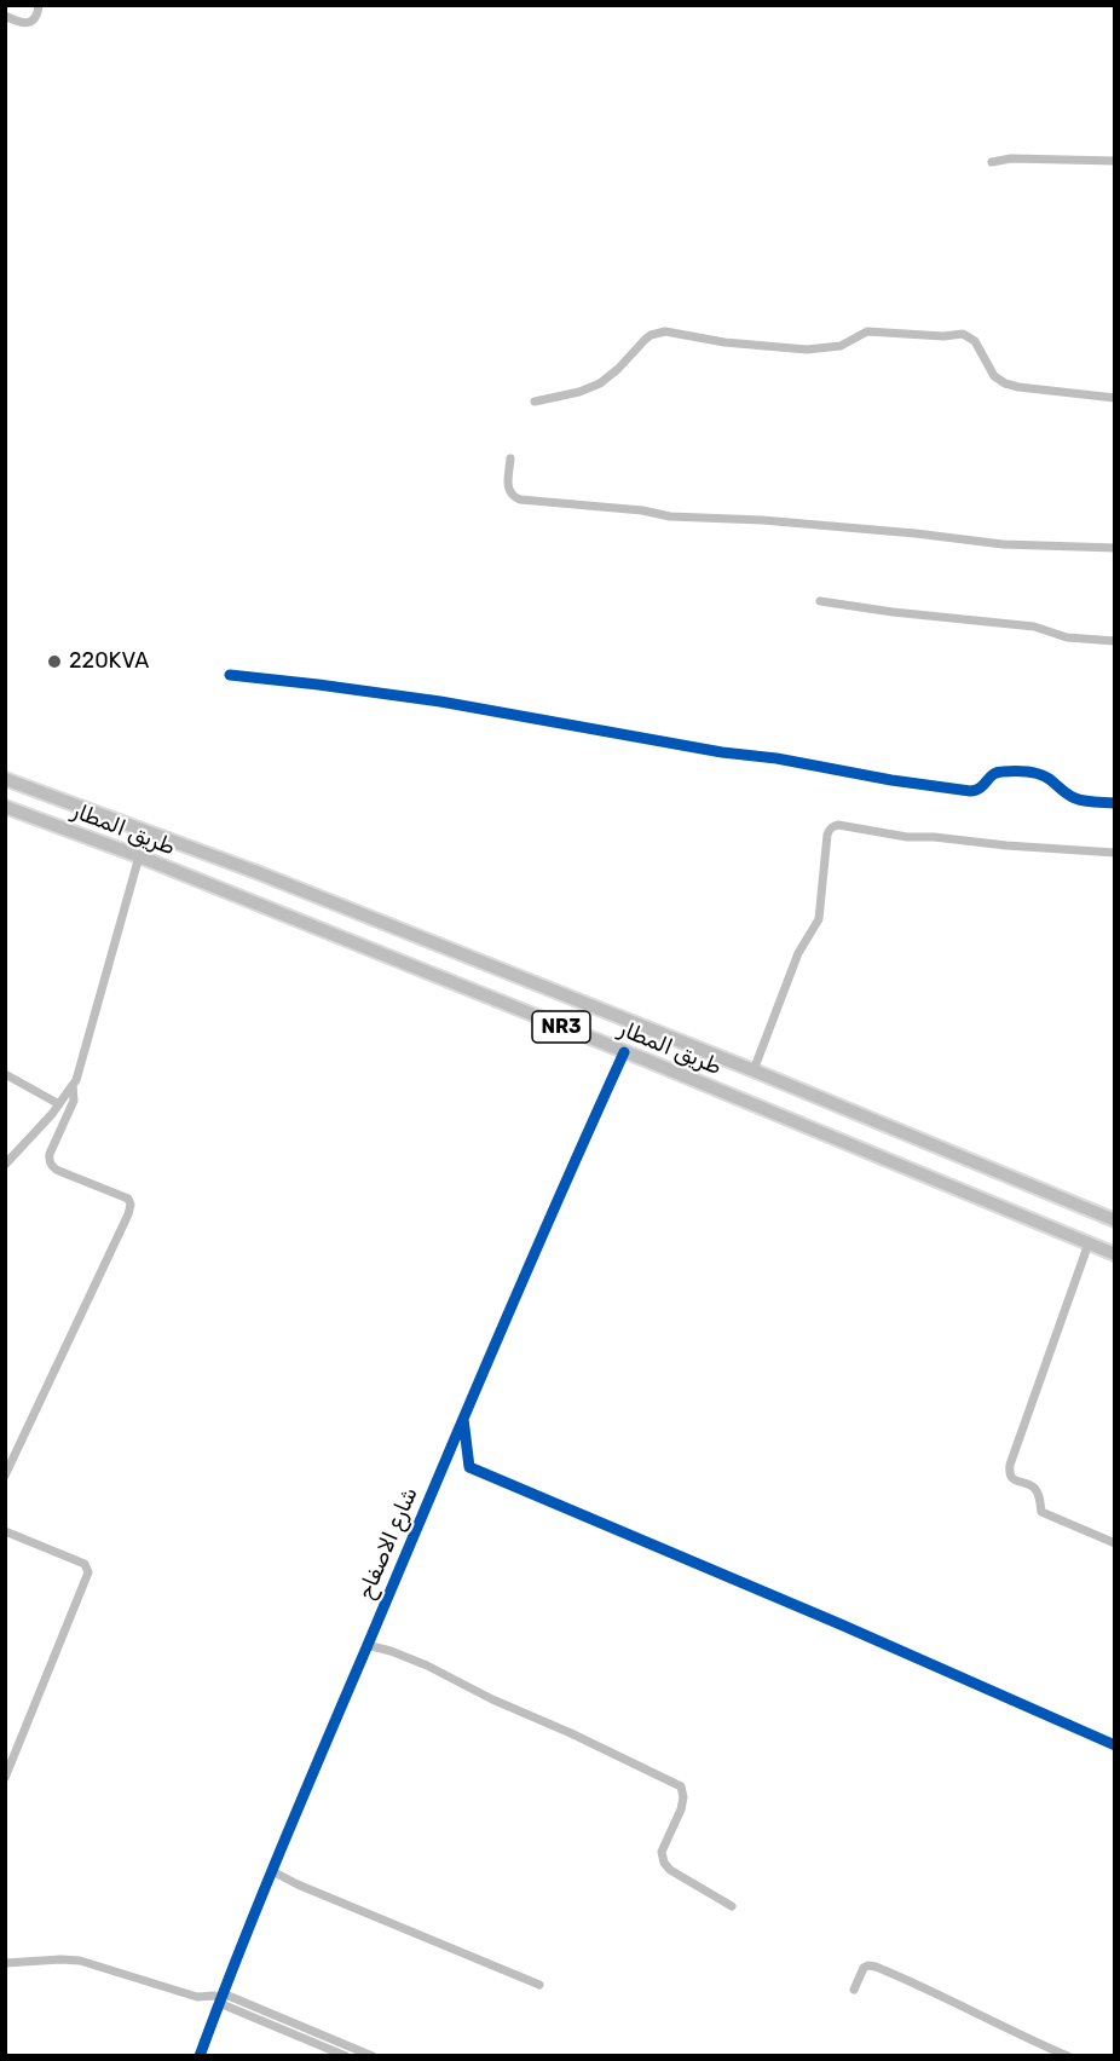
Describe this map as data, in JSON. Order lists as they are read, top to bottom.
{
  "streets": {
    "highway": ["طريق المطار", "NR3"],
    "street": ["شارع الاصفاح"]
  },
  "crossings": [
    ["طريق المطار", "شارع الاصفاح"]
  ],
  "places": ["220KVA"]
}
